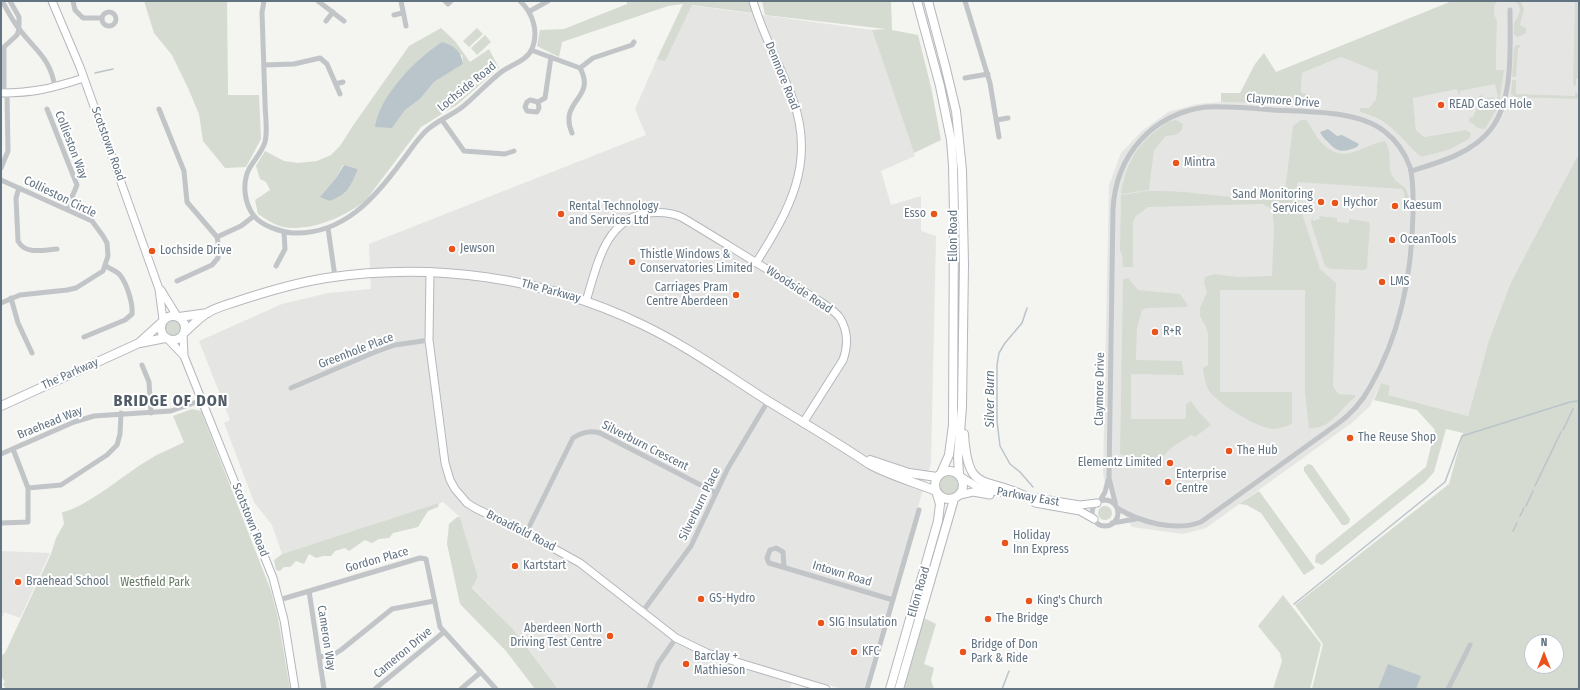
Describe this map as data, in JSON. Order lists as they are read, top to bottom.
{
  "streets": {
    "main road": ["Ellon Road", "The Parkway"],
    "street": [
      "Denmore Road",
      "Lochside Road",
      "Claymore Drive",
      "Scotstown Road",
      "Collieston Way",
      "Collieston Circle",
      "Woodside Road",
      "Greenhole Place",
      "Braehead Way",
      "Silverburn Crescent",
      "Parkway East",
      "Silverburn Place",
      "Broadfold Road",
      "Gordon Place",
      "Intown Road",
      "Cameron Way",
      "Cameron Drive"
    ]
  },
  "crossings": [
    ["Denmore Road", "Woodside Road"],
    ["Claymore Drive", "Parkway East"],
    ["Scotstown Road", "Braehead Way"],
    ["Scotstown Road", "Gordon Place"],
    ["Collieston Way", "Collieston Circle"],
    ["Ellon Road", "The Parkway"],
    ["Ellon Road", "Parkway East"],
    ["Woodside Road", "The Parkway"],
    ["The Parkway", "Parkway East"],
    ["The Parkway", "Silverburn Place"],
    ["The Parkway", "Broadfold Road"],
    ["Greenhole Place", "Broadfold Road"],
    ["Silverburn Crescent", "Silverburn Place"],
    ["Silverburn Crescent", "Broadfold Road"],
    ["Silverburn Place", "Broadfold Road"],
    ["Gordon Place", "Cameron Way"],
    ["Gordon Place", "Cameron Drive"]
  ],
  "districts": ["BRIDGE OF DON"],
  "water": ["Silver Burn"],
  "parks": ["Westfield Park"],
  "places": [
    "READ Cased Hole",
    "Mintra",
    "Sand Monitoring Services",
    "Hychor",
    "Kaesum",
    "Rental Technology and Services Ltd",
    "Esso",
    "OceanTools",
    "Jewson",
    "Lochside Drive",
    "Thistle Windows & Conservatories Limited",
    "LMS",
    "Carriages Pram Centre Aberdeen",
    "R+R",
    "The Reuse Shop",
    "The Hub",
    "Elementz Limited",
    "Enterprise Centre",
    "Holiday Inn Express",
    "Kartstart",
    "Braehead School",
    "GS-Hydro",
    "King's Church",
    "The Bridge",
    "SIG Insulation",
    "Aberdeen North Driving Test Centre",
    "KFC",
    "Bridge of Don Park & Ride",
    "Barclay + Mathieson"
  ],
  "north": "top"
}
